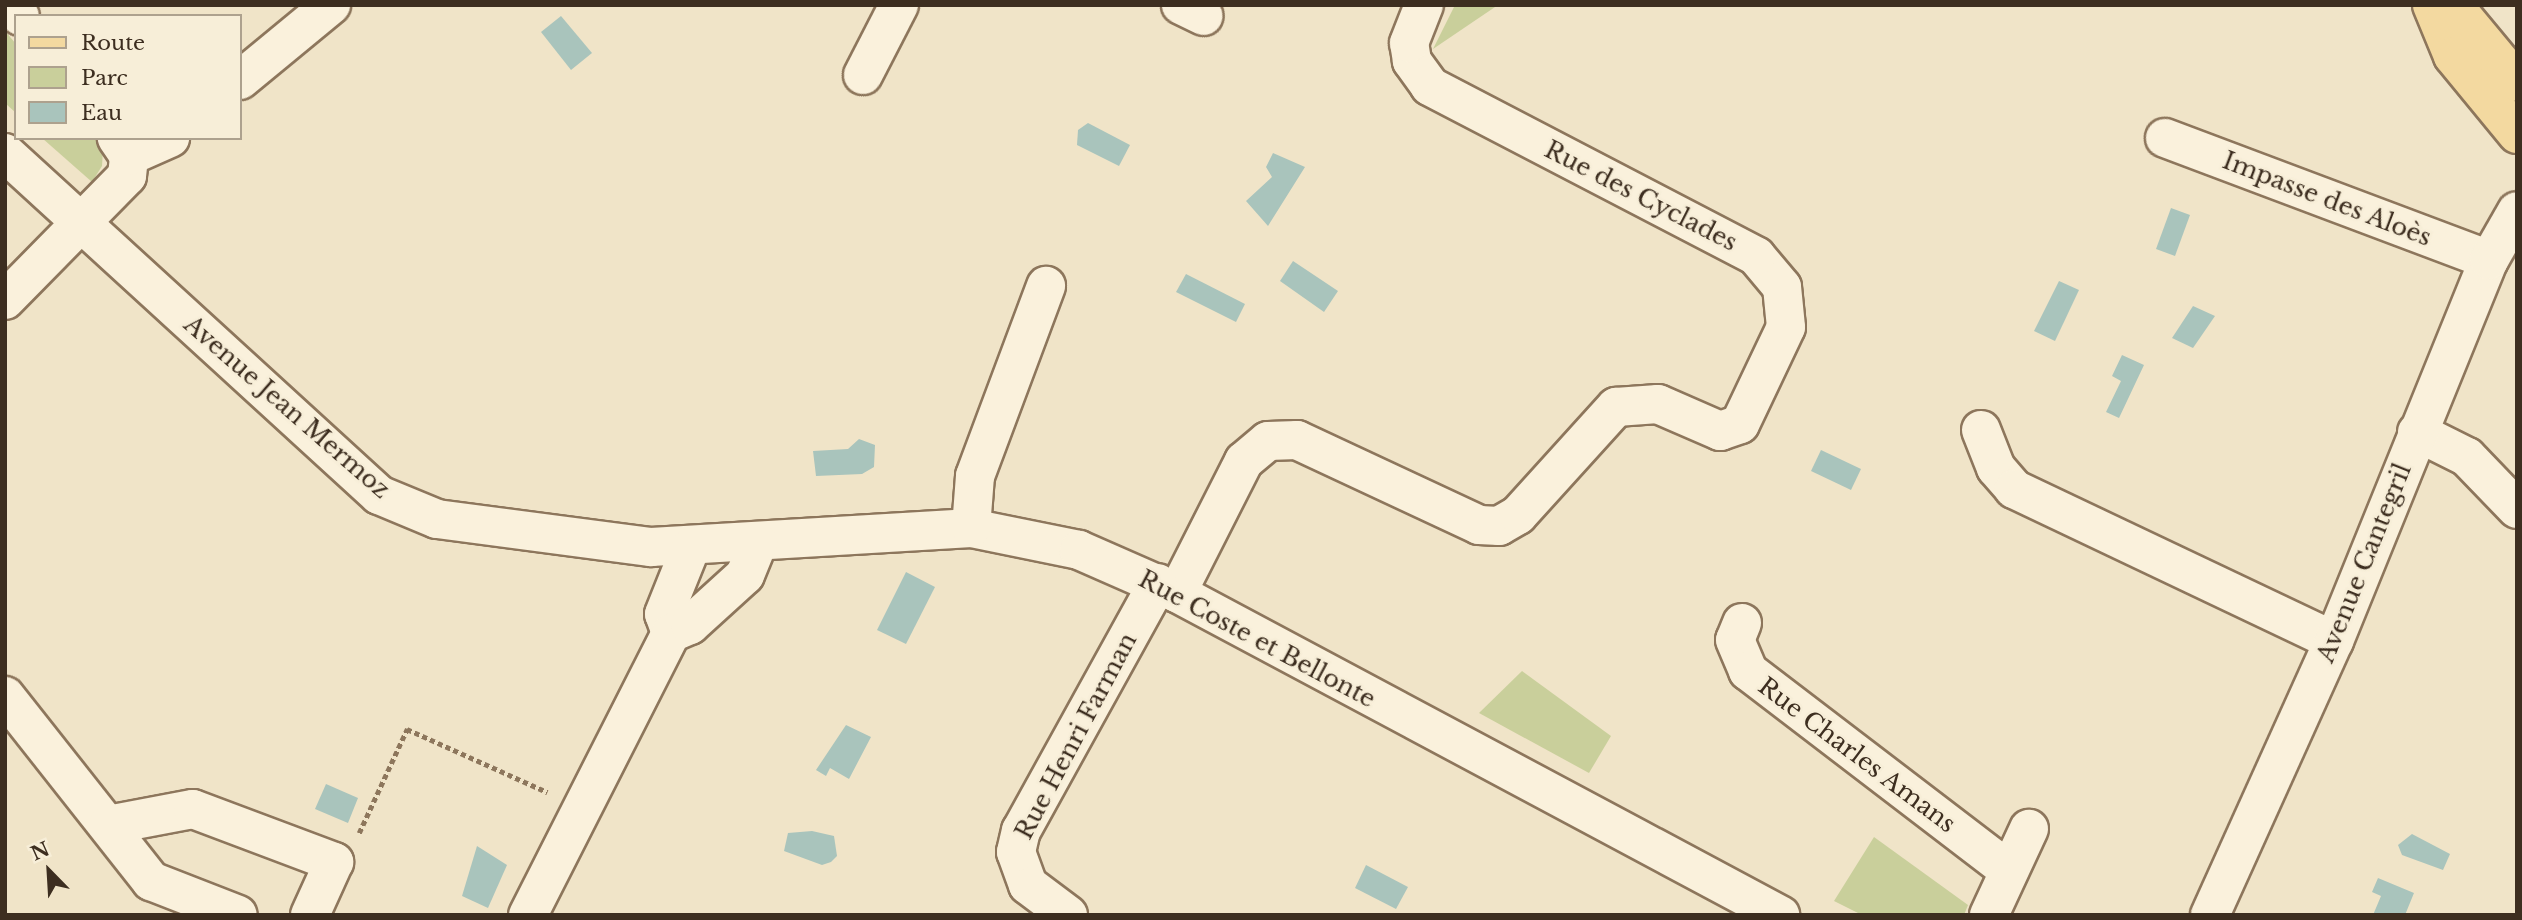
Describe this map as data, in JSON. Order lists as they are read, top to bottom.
{
  "streets": {
    "street": [
      "Rue des Cyclades",
      "Impasse des Aloès",
      "Avenue Jean Mermoz",
      "Avenue Cantegril",
      "Rue Coste et Bellonte",
      "Rue Henri Farman",
      "Rue Charles Amans"
    ]
  },
  "crossings": [
    ["Rue des Cyclades", "Rue Henri Farman"],
    ["Impasse des Aloès", "Avenue Cantegril"],
    ["Avenue Jean Mermoz", "Rue Coste et Bellonte"],
    ["Rue Coste et Bellonte", "Rue Henri Farman"]
  ],
  "legend": ["Route", "Parc", "Eau"],
  "north": "top left"
}
